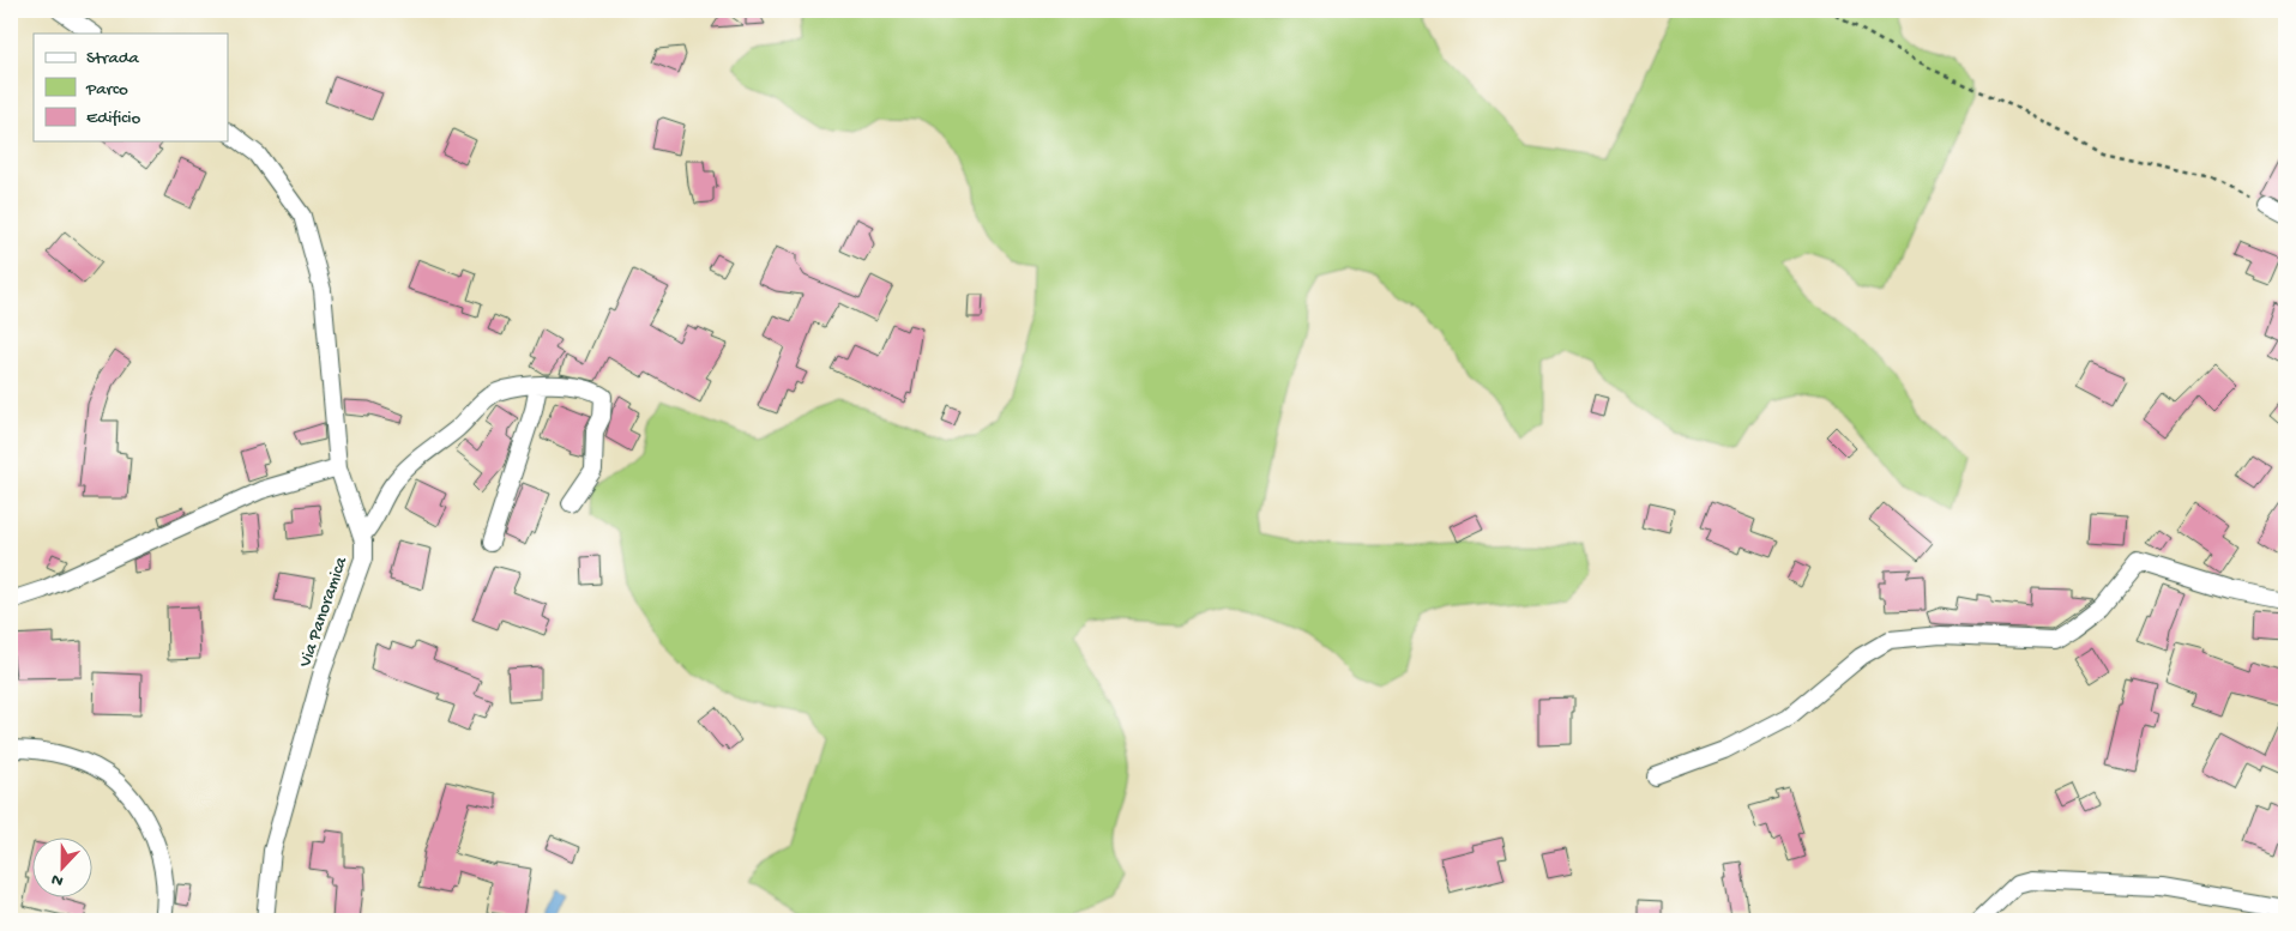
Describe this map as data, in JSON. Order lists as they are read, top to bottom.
{
  "streets": {
    "street": ["Via Panoramica"]
  },
  "legend": ["Strada", "Parco", "Edificio"],
  "north": "bottom"
}
